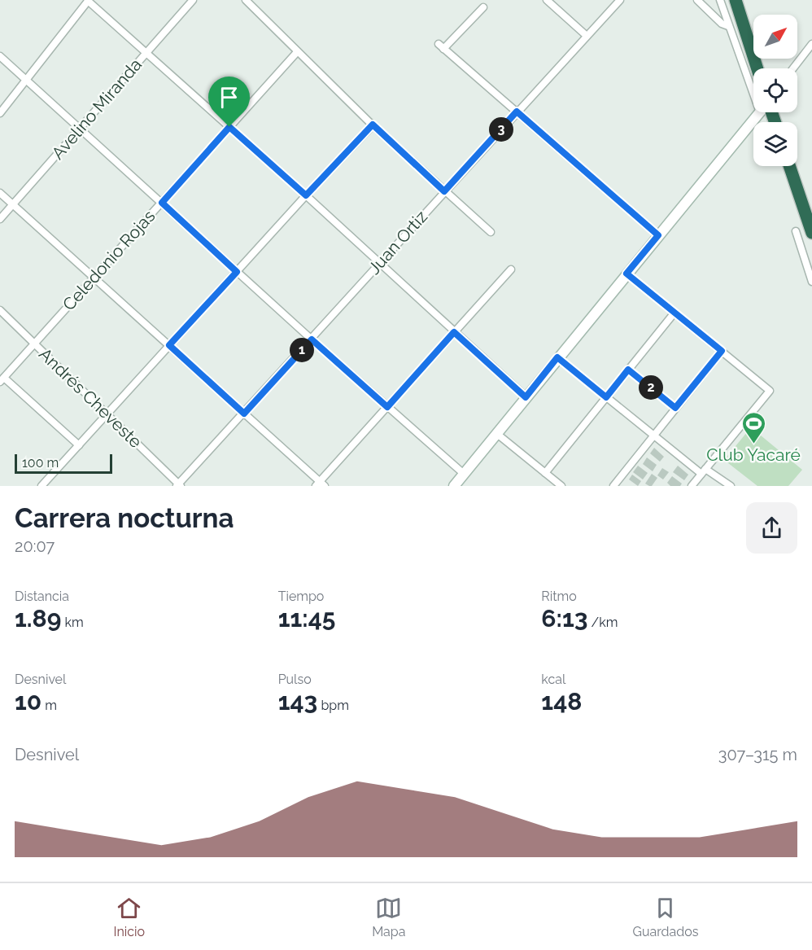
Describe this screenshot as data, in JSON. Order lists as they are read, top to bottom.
{
  "streets": {
    "street": [
      "Avelino Miranda",
      "Juan Ortiz",
      "Celedonio Rojas",
      "Andrés Cheveste"
    ]
  },
  "crossings": [
    ["Juan Ortiz", "Andrés Cheveste"],
    ["Celedonio Rojas", "Andrés Cheveste"]
  ],
  "places": {
    "sports": ["Club Yacaré"]
  },
  "scale_bar": "100 m",
  "north": "top right",
  "page": {
    "pins": ["3", "1", "2"],
    "scale": "100 m",
    "heading": ["Carrera nocturna", "20:07"],
    "stats": [
      ["Distancia", "1.89 km"],
      ["Tiempo", "11:45"],
      ["Ritmo", "6:13 /km"],
      ["Desnivel", "10 m"],
      ["Pulso", "143 bpm"],
      ["kcal", "148"]
    ],
    "chart": ["Desnivel", "307–315 m"],
    "tabs": ["Inicio", "Mapa", "Guardados"]
  }
}
